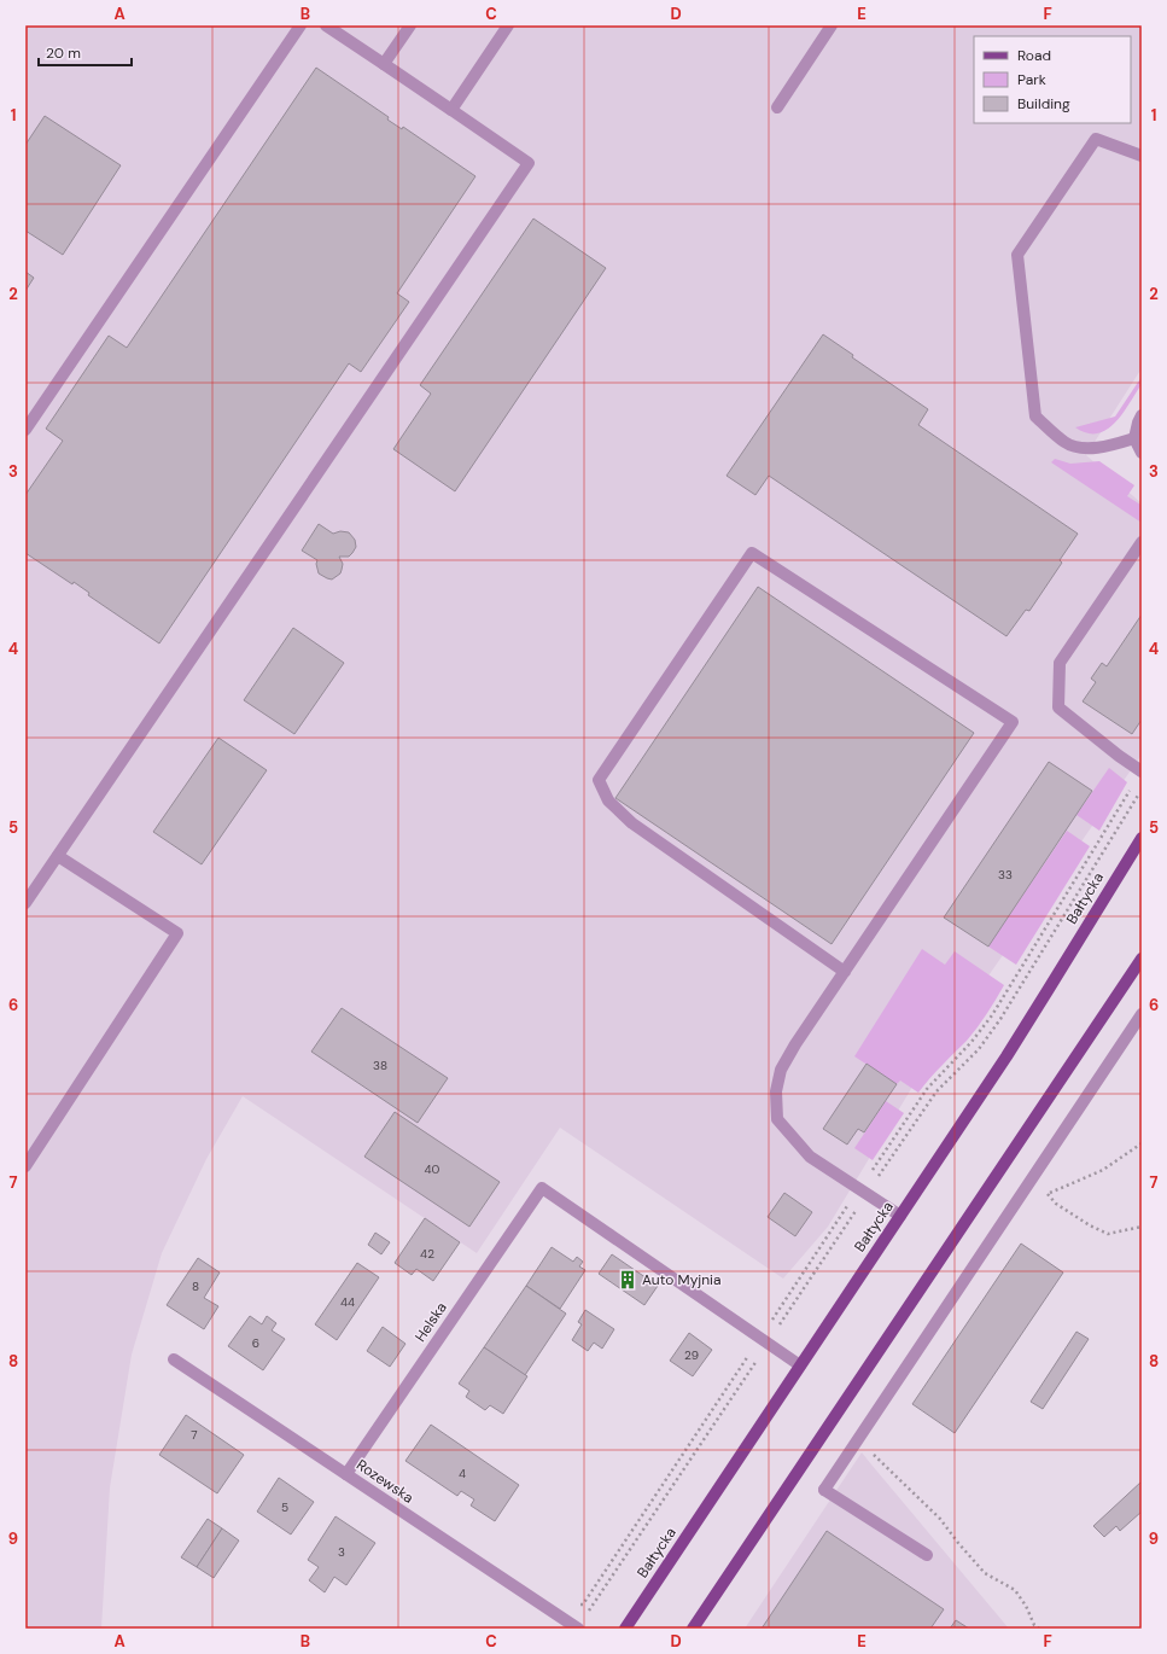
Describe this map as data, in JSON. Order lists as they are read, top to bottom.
{
  "streets": {
    "main road": ["Bałtycka"],
    "street": ["Helska", "Rozewska"]
  },
  "crossings": [
    ["Bałtycka", "Helska"],
    ["Helska", "Rozewska"]
  ],
  "places": {
    "building": ["Auto Myjnia"]
  },
  "house_numbers": [
    "33",
    "38",
    "40",
    "42",
    "8",
    "44",
    "6",
    "29",
    "7",
    "4",
    "5",
    "3"
  ],
  "legend": ["Road", "Park", "Building"],
  "scale_bar": "20 m",
  "grid": {
    "columns": [
      "A",
      "B",
      "C",
      "D",
      "E",
      "F"
    ],
    "rows": [
      "1",
      "2",
      "3",
      "4",
      "5",
      "6",
      "7",
      "8",
      "9"
    ]
  }
}
